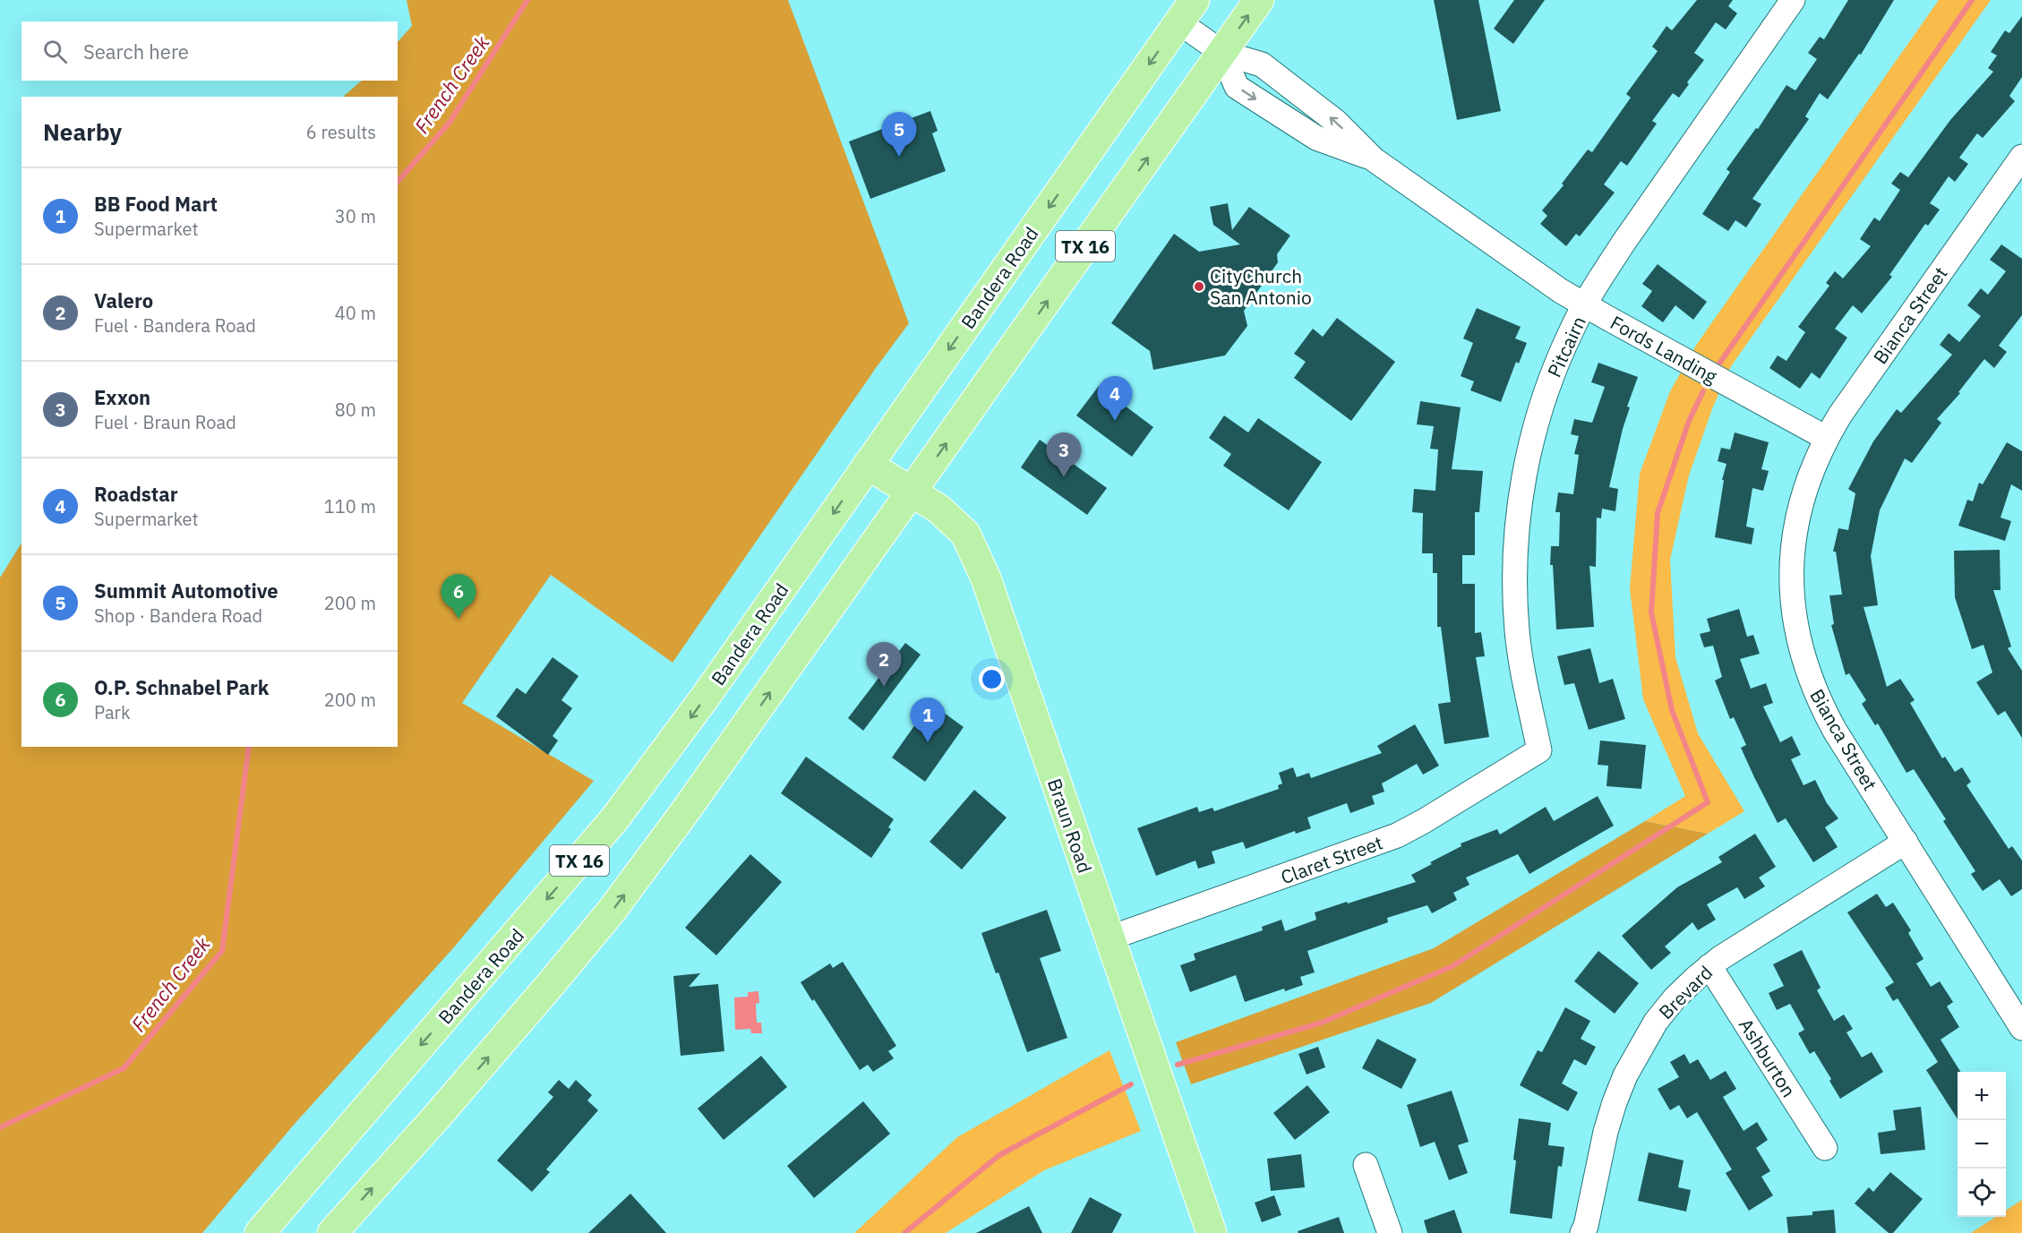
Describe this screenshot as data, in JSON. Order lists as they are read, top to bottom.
{
  "streets": {
    "main road": ["TX 16", "Bandera Road", "Braun Road"],
    "street": [
      "Bianca Street",
      "Pitcairn",
      "Fords Landing",
      "Claret Street",
      "Brevard",
      "Ashburton"
    ]
  },
  "crossings": [
    ["TX 16", "Fords Landing"],
    ["TX 16", "Braun Road"],
    ["Bandera Road", "Fords Landing"],
    ["Bandera Road", "Braun Road"],
    ["Bianca Street", "Fords Landing"],
    ["Bianca Street", "Brevard"],
    ["Pitcairn", "Fords Landing"],
    ["Pitcairn", "Claret Street"],
    ["Braun Road", "Claret Street"],
    ["Brevard", "Ashburton"]
  ],
  "water": ["French Creek"],
  "places": ["CityChurch San Antonio"],
  "page": {
    "search": "Search here",
    "heading": ["Nearby", "6 results"],
    "pins": [
      "5",
      "4",
      "3",
      "6",
      "2",
      "1"
    ],
    "list": [
      {
        "mark": "1",
        "name": "BB Food Mart",
        "note": "Supermarket",
        "value": "30 m"
      },
      {
        "mark": "2",
        "name": "Valero",
        "note": "Fuel · Bandera Road",
        "value": "40 m"
      },
      {
        "mark": "3",
        "name": "Exxon",
        "note": "Fuel · Braun Road",
        "value": "80 m"
      },
      {
        "mark": "4",
        "name": "Roadstar",
        "note": "Supermarket",
        "value": "110 m"
      },
      {
        "mark": "5",
        "name": "Summit Automotive",
        "note": "Shop · Bandera Road",
        "value": "200 m"
      },
      {
        "mark": "6",
        "name": "O.P. Schnabel Park",
        "note": "Park",
        "value": "200 m"
      }
    ],
    "map_buttons": ["+", "−"]
  }
}
